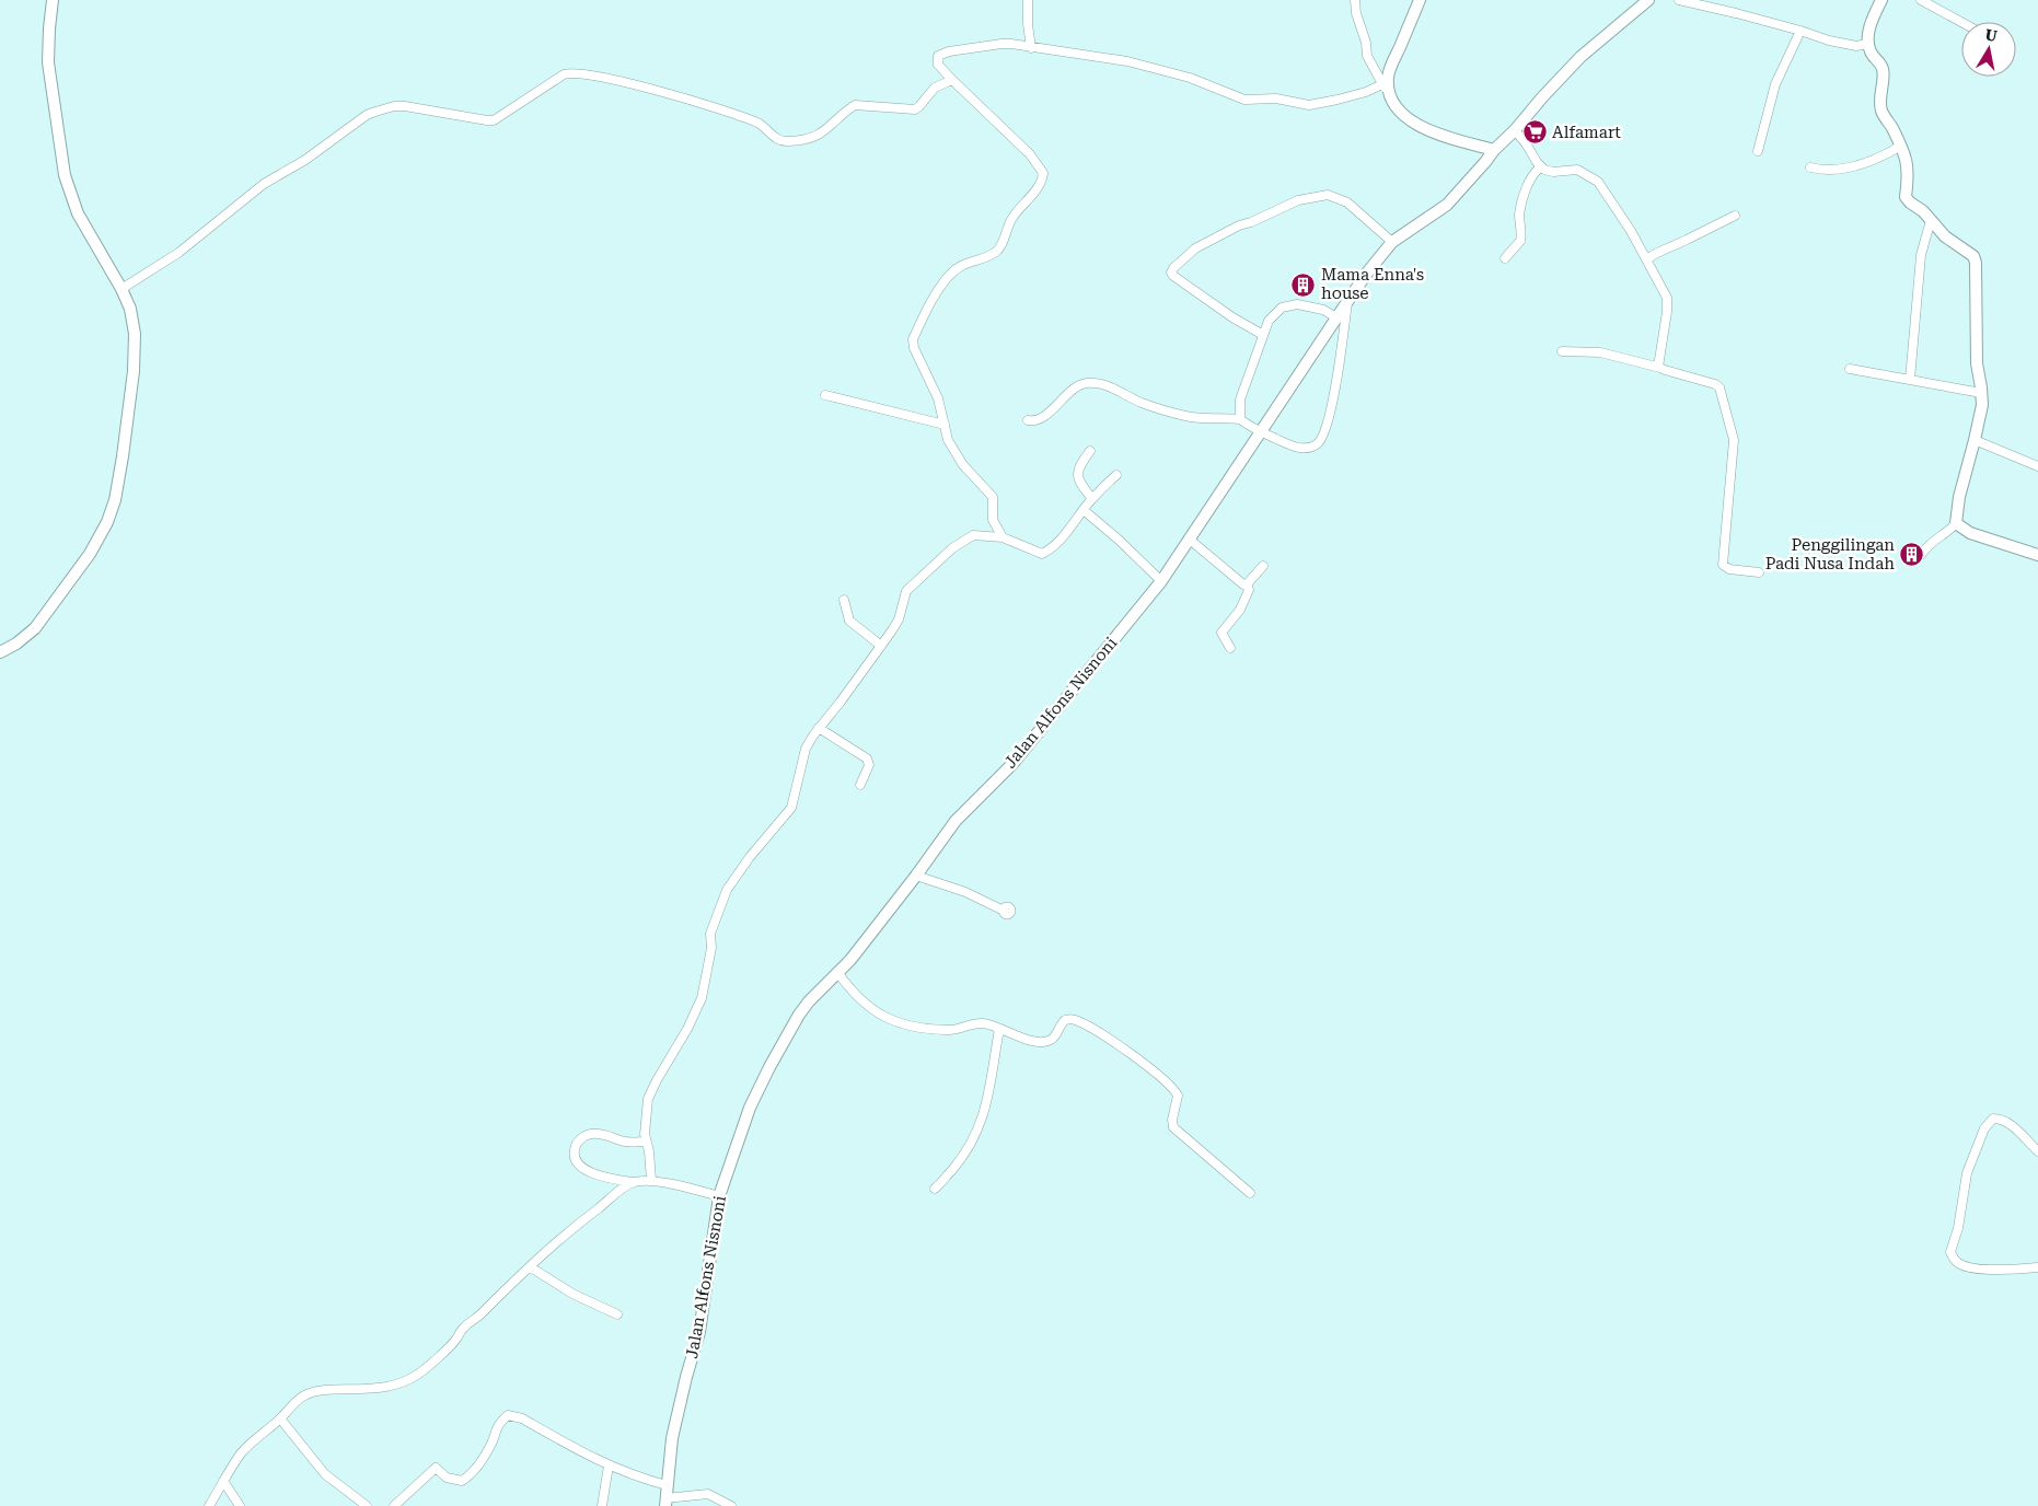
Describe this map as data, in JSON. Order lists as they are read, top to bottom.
{
  "streets": {
    "main road": ["Jalan Alfons Nisnoni"]
  },
  "places": {
    "supermarket": ["Alfamart"],
    "building": ["Mama Enna's house", "Penggilingan Padi Nusa Indah"]
  },
  "north": "top"
}
